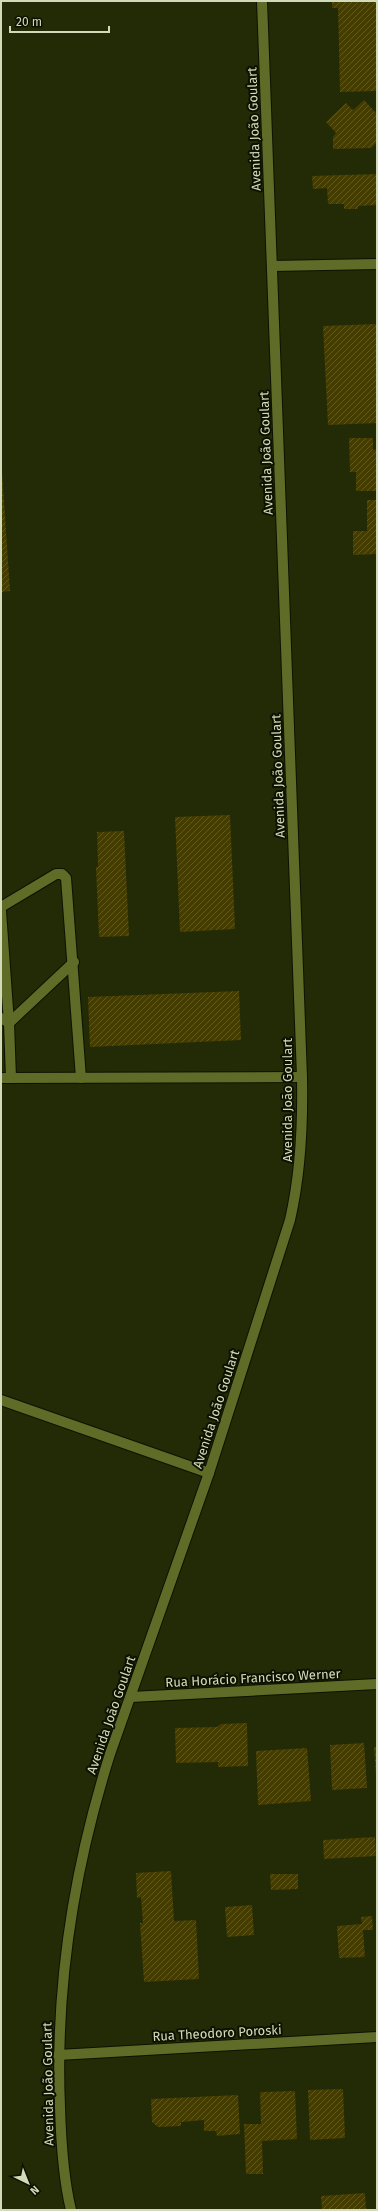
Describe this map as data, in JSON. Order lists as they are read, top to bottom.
{
  "streets": {
    "main road": ["Avenida João Goulart", "Rua Horácio Francisco Werner", "Rua Theodoro Poroski"]
  },
  "crossings": [
    ["Avenida João Goulart", "Rua Horácio Francisco Werner"],
    ["Avenida João Goulart", "Rua Theodoro Poroski"]
  ],
  "scale_bar": "20 m",
  "north": "bottom right"
}
